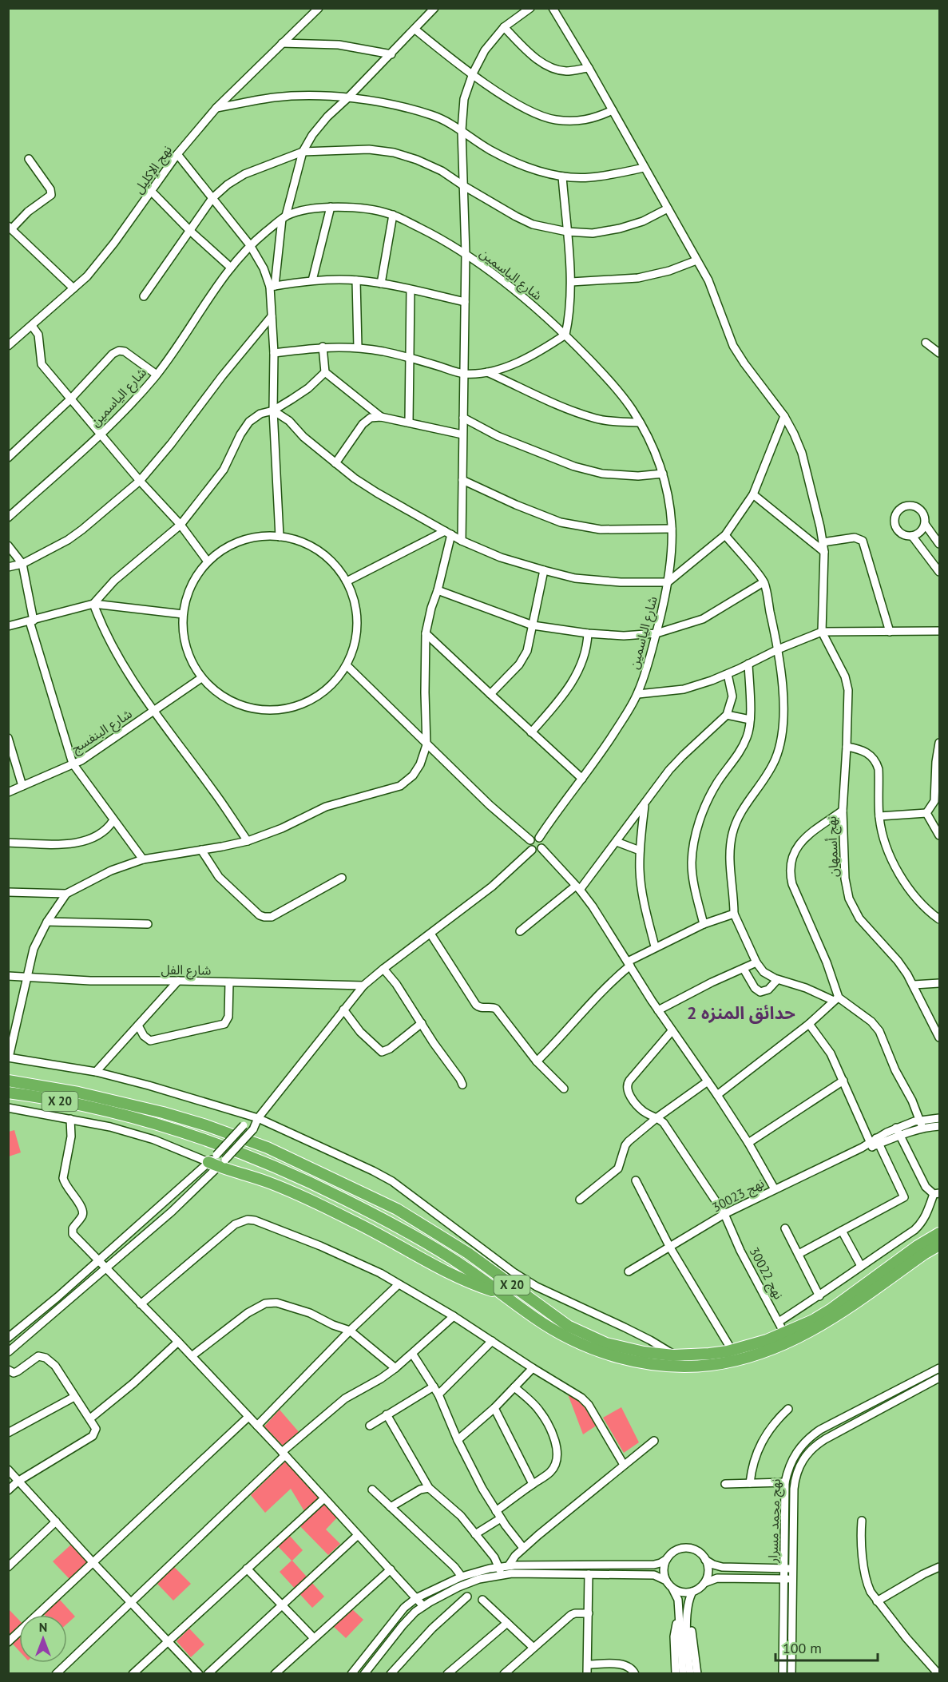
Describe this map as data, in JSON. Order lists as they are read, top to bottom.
{
  "streets": {
    "highway": ["X 20"],
    "street": [
      "نهج الإكليل",
      "شارع الياسمين",
      "شارع البنفسج",
      "نهج أسمهان",
      "شارع الفل",
      "نهج 30023",
      "نهج 30022",
      "نهج محمد مسرار"
    ]
  },
  "crossings": [
    ["X 20", "نهج 30022"],
    ["نهج 30023", "نهج 30022"]
  ],
  "districts": ["حدائق المنزه 2"],
  "scale_bar": "100 m",
  "north": "top"
}
